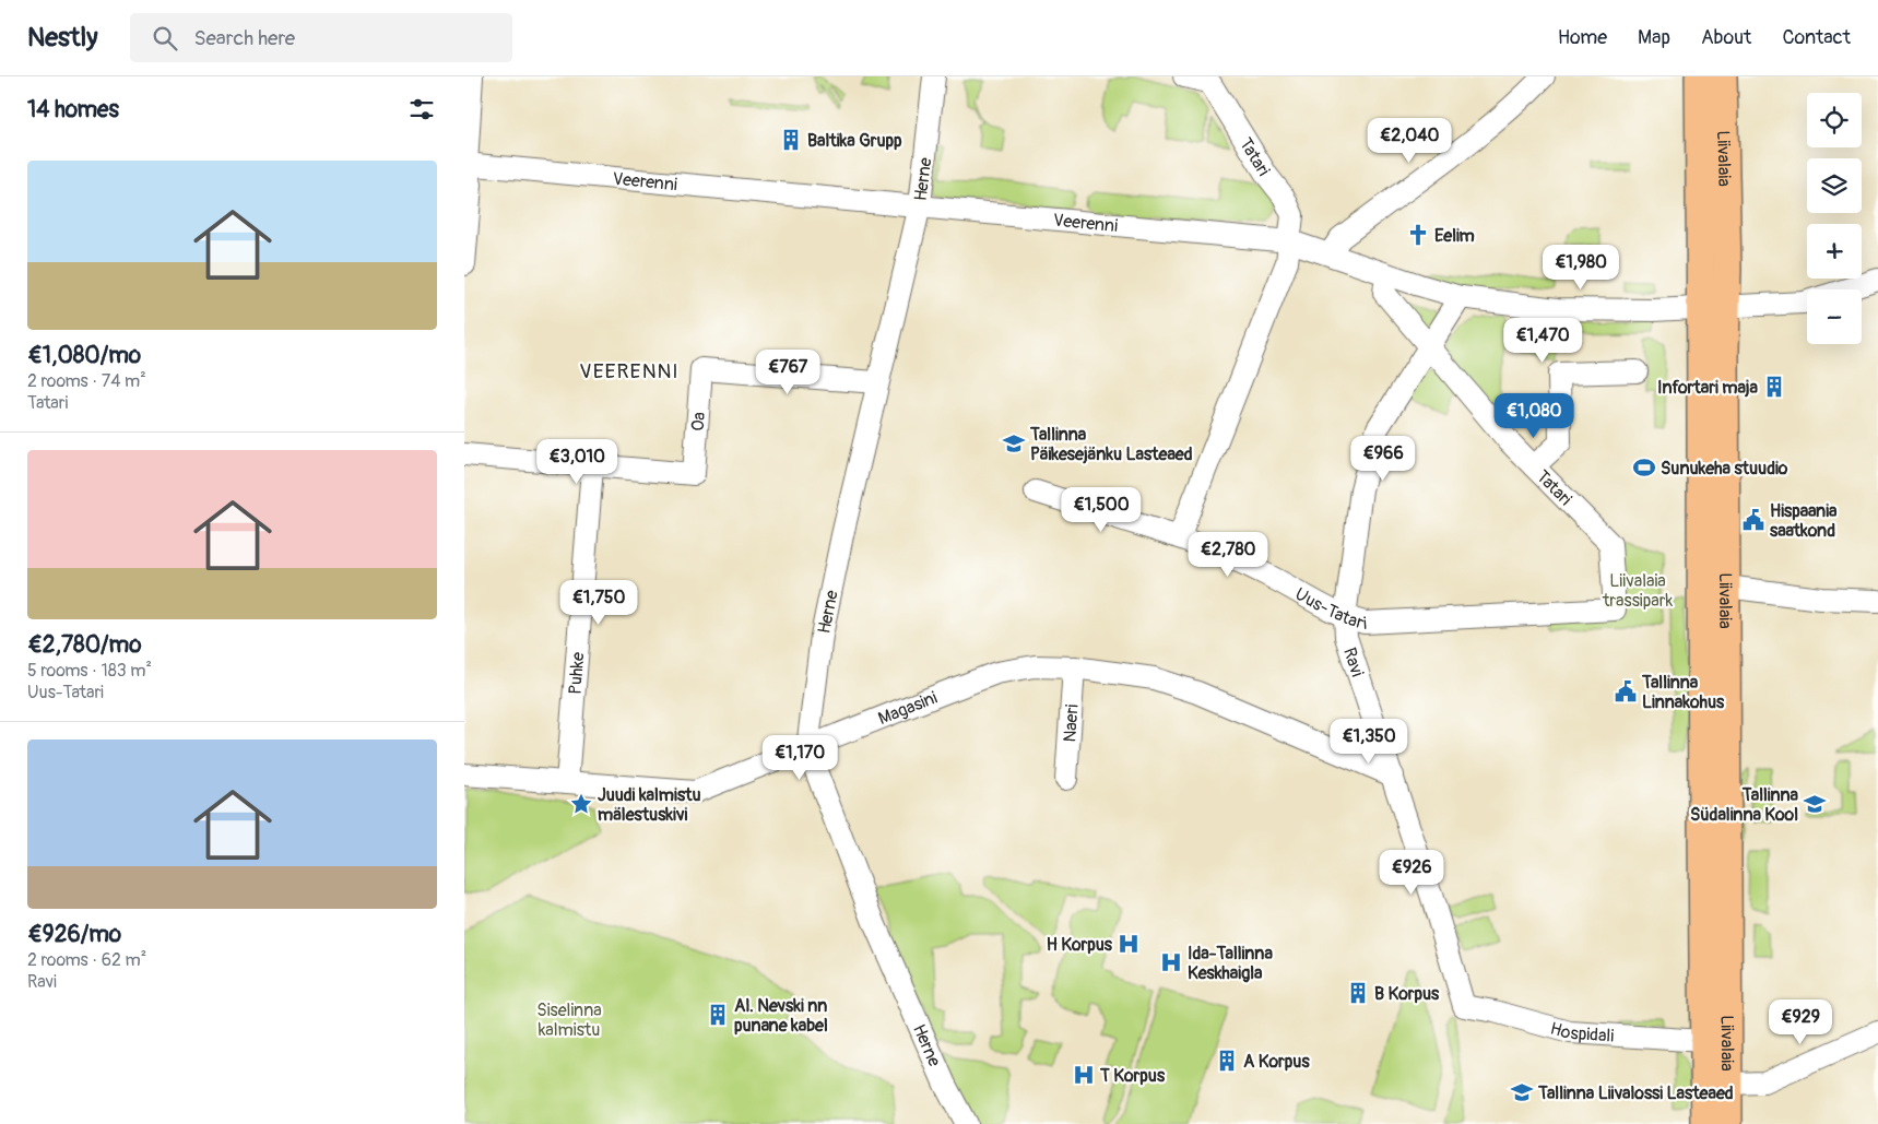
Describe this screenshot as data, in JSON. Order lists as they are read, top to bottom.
{
  "streets": {
    "main road": ["Liivalaia"],
    "street": [
      "Tatari",
      "Herne",
      "Veerenni",
      "Oa",
      "Uus-Tatari",
      "Ravi",
      "Puhke",
      "Magasini",
      "Naeri",
      "Hospidali"
    ]
  },
  "crossings": [
    ["Tatari", "Veerenni"],
    ["Tatari", "Uus-Tatari"],
    ["Tatari", "Ravi"],
    ["Liivalaia", "Veerenni"],
    ["Liivalaia", "Hospidali"],
    ["Herne", "Veerenni"],
    ["Herne", "Oa"],
    ["Herne", "Magasini"],
    ["Veerenni", "Ravi"],
    ["Oa", "Puhke"],
    ["Uus-Tatari", "Ravi"],
    ["Ravi", "Magasini"],
    ["Ravi", "Hospidali"],
    ["Puhke", "Magasini"],
    ["Magasini", "Naeri"]
  ],
  "districts": ["VEERENNI"],
  "parks": ["Liivalaia trassipark", "Siselinna kalmistu"],
  "places": {
    "building": [
      "Baltika Grupp",
      "Infortari maja",
      "B Korpus",
      "Al. Nevski nn punane kabel",
      "A Korpus"
    ],
    "church": ["Eelim"],
    "school or university": ["Tallinna Päikesejänku Lasteaed", "Tallinna Südalinna Kool", "Tallinna Liivalossi Lasteaed"],
    "sports": ["Sunukeha stuudio"],
    "public building": ["Hispaania saatkond", "Tallinna Linnakohus"],
    "place": ["Juudi kalmistu mälestuskivi"],
    "hospital": ["H Korpus", "Ida-Tallinna Keskhaigla", "T Korpus"]
  },
  "page": {
    "header": "Nestly",
    "search": "Search here",
    "nav": [
      "Home",
      "Map",
      "About",
      "Contact"
    ],
    "heading": "14 homes",
    "map_buttons": ["+", "−"],
    "price": [
      "€2,040",
      "€1,980",
      "€1,470",
      "€767",
      "€1,080",
      "€966",
      "€3,010",
      "€1,500",
      "€2,780",
      "€1,750",
      "€1,350",
      "€1,170",
      "€926",
      "€929"
    ],
    "list": [
      {
        "name": "€1,080/mo",
        "note": "2 rooms · 74 m² · Tatari"
      },
      {
        "name": "€2,780/mo",
        "note": "5 rooms · 183 m² · Uus-Tatari"
      },
      {
        "name": "€926/mo",
        "note": "2 rooms · 62 m² · Ravi"
      }
    ]
  }
}
